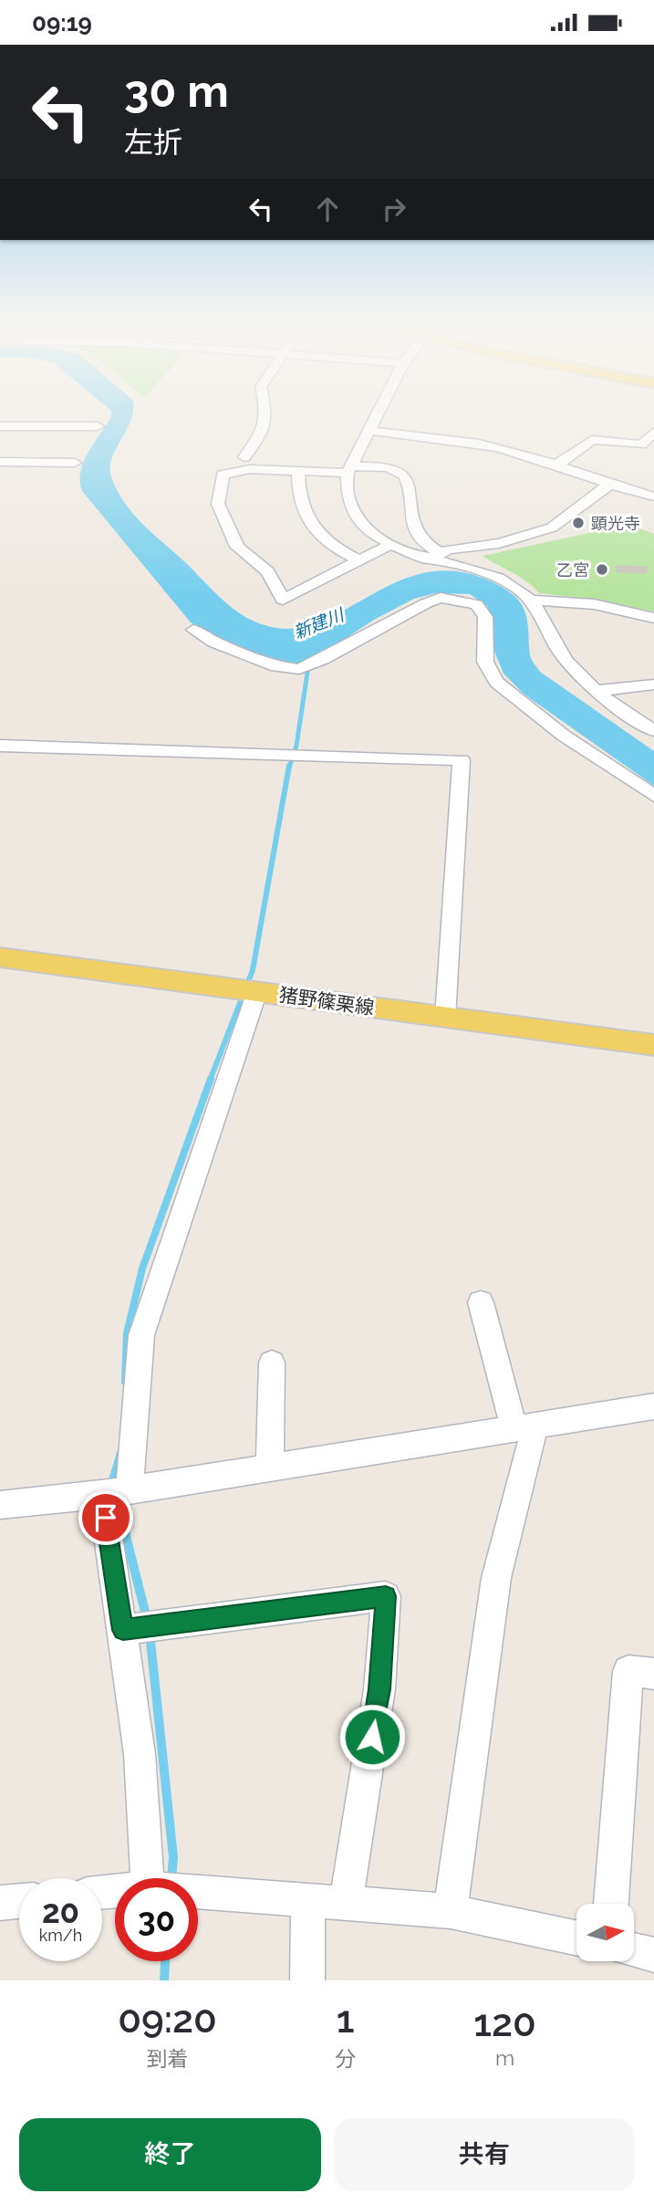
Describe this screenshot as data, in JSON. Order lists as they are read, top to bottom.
{
  "streets": {
    "main road": ["猪野篠栗線"]
  },
  "water": ["新建川"],
  "places": ["顕光寺", "乙宮"],
  "north": "right",
  "page": {
    "status": "09:19",
    "turn": ["30 m", "左折"],
    "speed": "20 km/h",
    "limit": "30",
    "eta": [
      "09:20",
      "到着",
      "1",
      "分",
      "120",
      "m"
    ],
    "buttons": ["終了", "共有"]
  }
}
